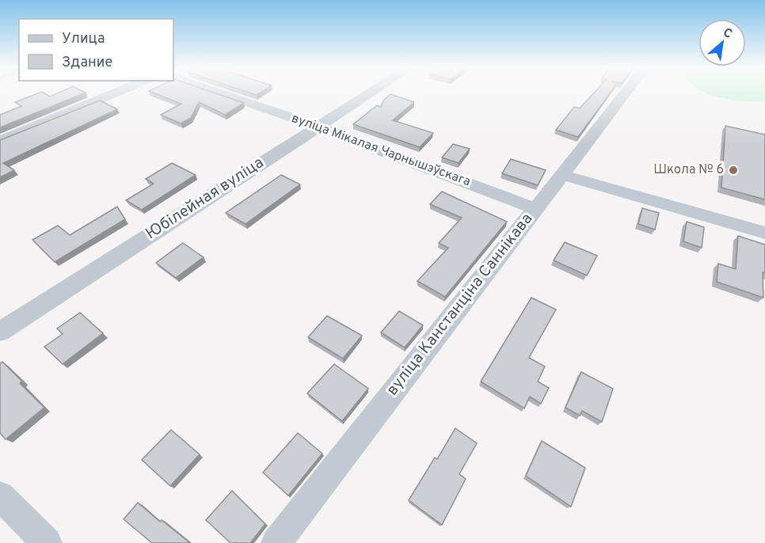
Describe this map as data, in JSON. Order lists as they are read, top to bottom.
{
  "streets": {
    "street": ["вуліца Мікалая Чарнышэўскага", "Юбілейная вуліца", "вуліца Канстанціна Саннікава"]
  },
  "crossings": [
    ["вуліца Мікалая Чарнышэўскага", "Юбілейная вуліца"],
    ["вуліца Мікалая Чарнышэўскага", "вуліца Канстанціна Саннікава"]
  ],
  "places": ["Школа № 6"],
  "legend": ["Улица", "Здание"],
  "north": "top right"
}
